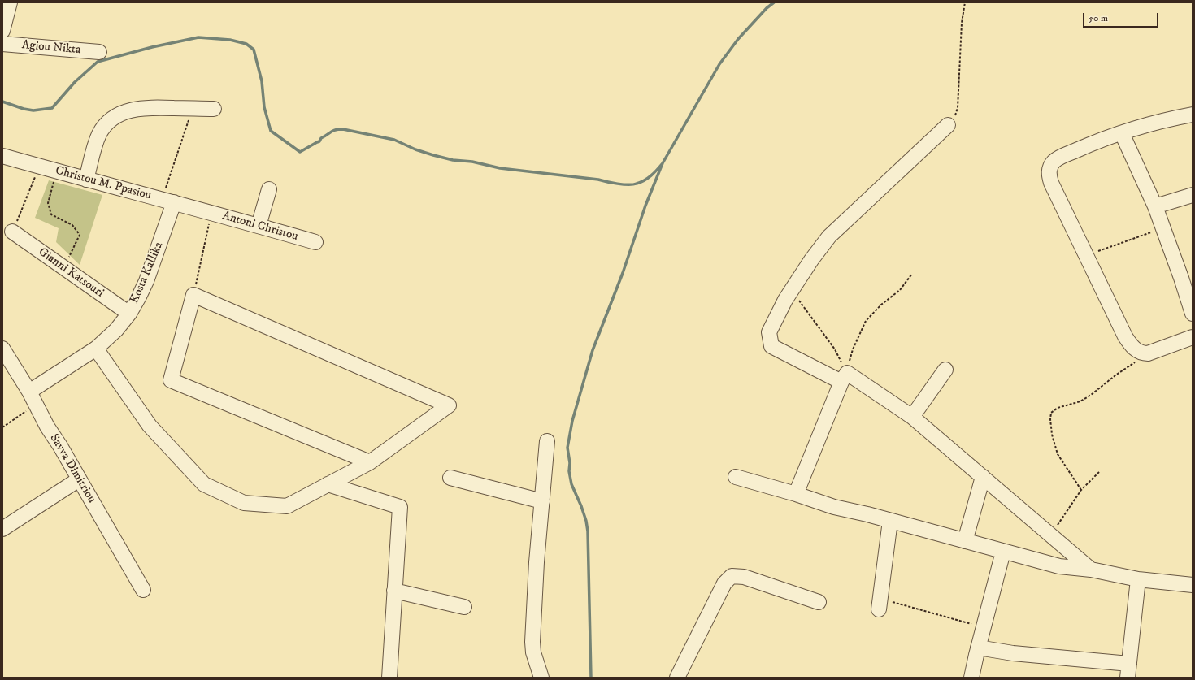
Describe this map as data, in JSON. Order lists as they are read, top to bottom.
{
  "streets": {
    "street": [
      "Agiou Nikta",
      "Christou M. Ppasiou",
      "Antoni Christou",
      "Gianni Katsouri",
      "Kosta Kallika",
      "Savva Dimitriou"
    ]
  },
  "crossings": [
    ["Christou M. Ppasiou", "Antoni Christou"],
    ["Christou M. Ppasiou", "Kosta Kallika"],
    ["Gianni Katsouri", "Kosta Kallika"],
    ["Kosta Kallika", "Savva Dimitriou"]
  ],
  "scale_bar": "50 m"
}
